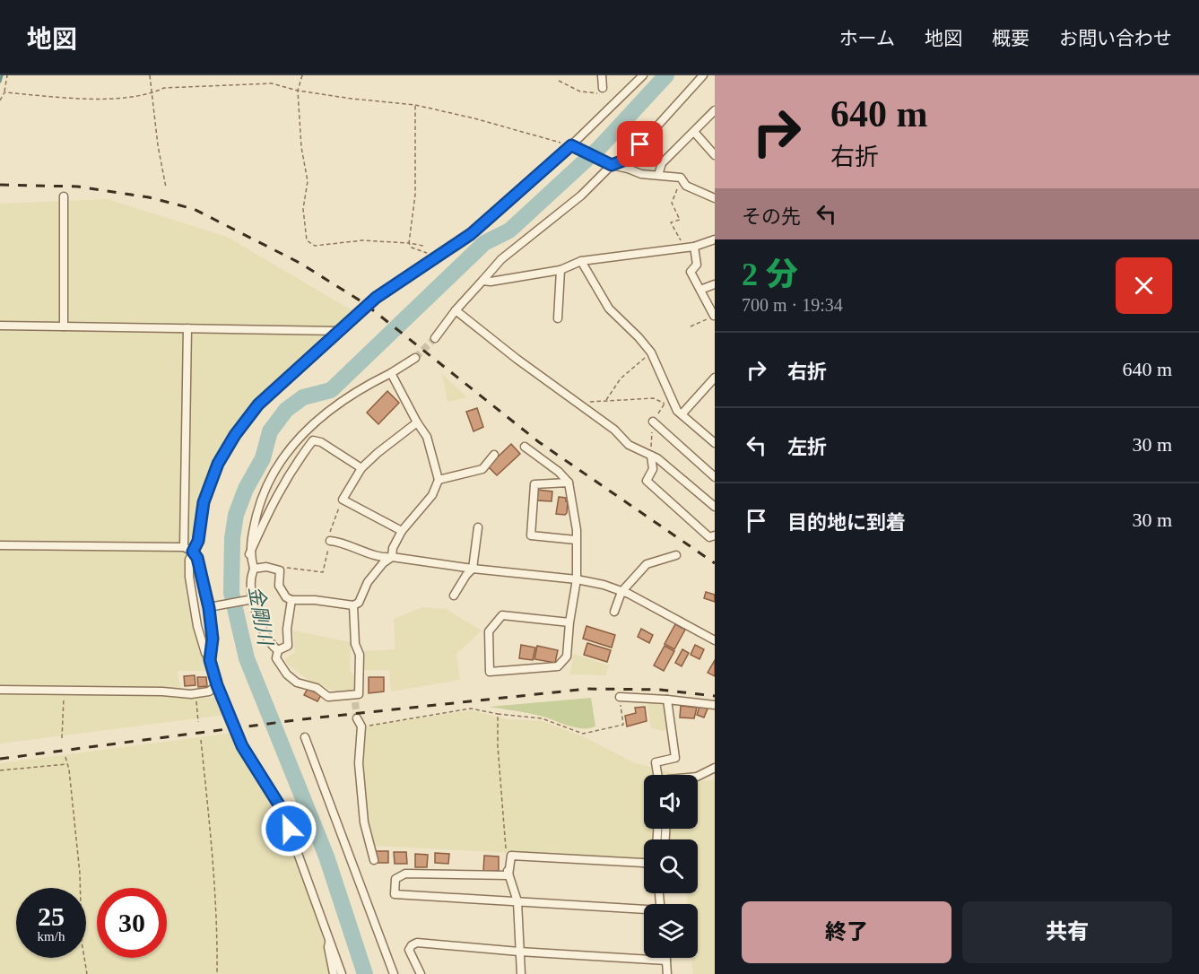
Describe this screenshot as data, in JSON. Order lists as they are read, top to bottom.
{
  "water": ["金剛川"],
  "page": {
    "header": "地図",
    "nav": [
      "ホーム",
      "地図",
      "概要",
      "お問い合わせ"
    ],
    "turn": ["640 m", "右折"],
    "then": "その先",
    "heading": ["2 分", "700 m · 19:34"],
    "list": [
      {
        "name": "右折",
        "value": "640 m"
      },
      {
        "name": "左折",
        "value": "30 m"
      },
      {
        "name": "目的地に到着",
        "value": "30 m"
      }
    ],
    "speed": "25 km/h",
    "limit": "30",
    "buttons": ["終了", "共有"]
  }
}
